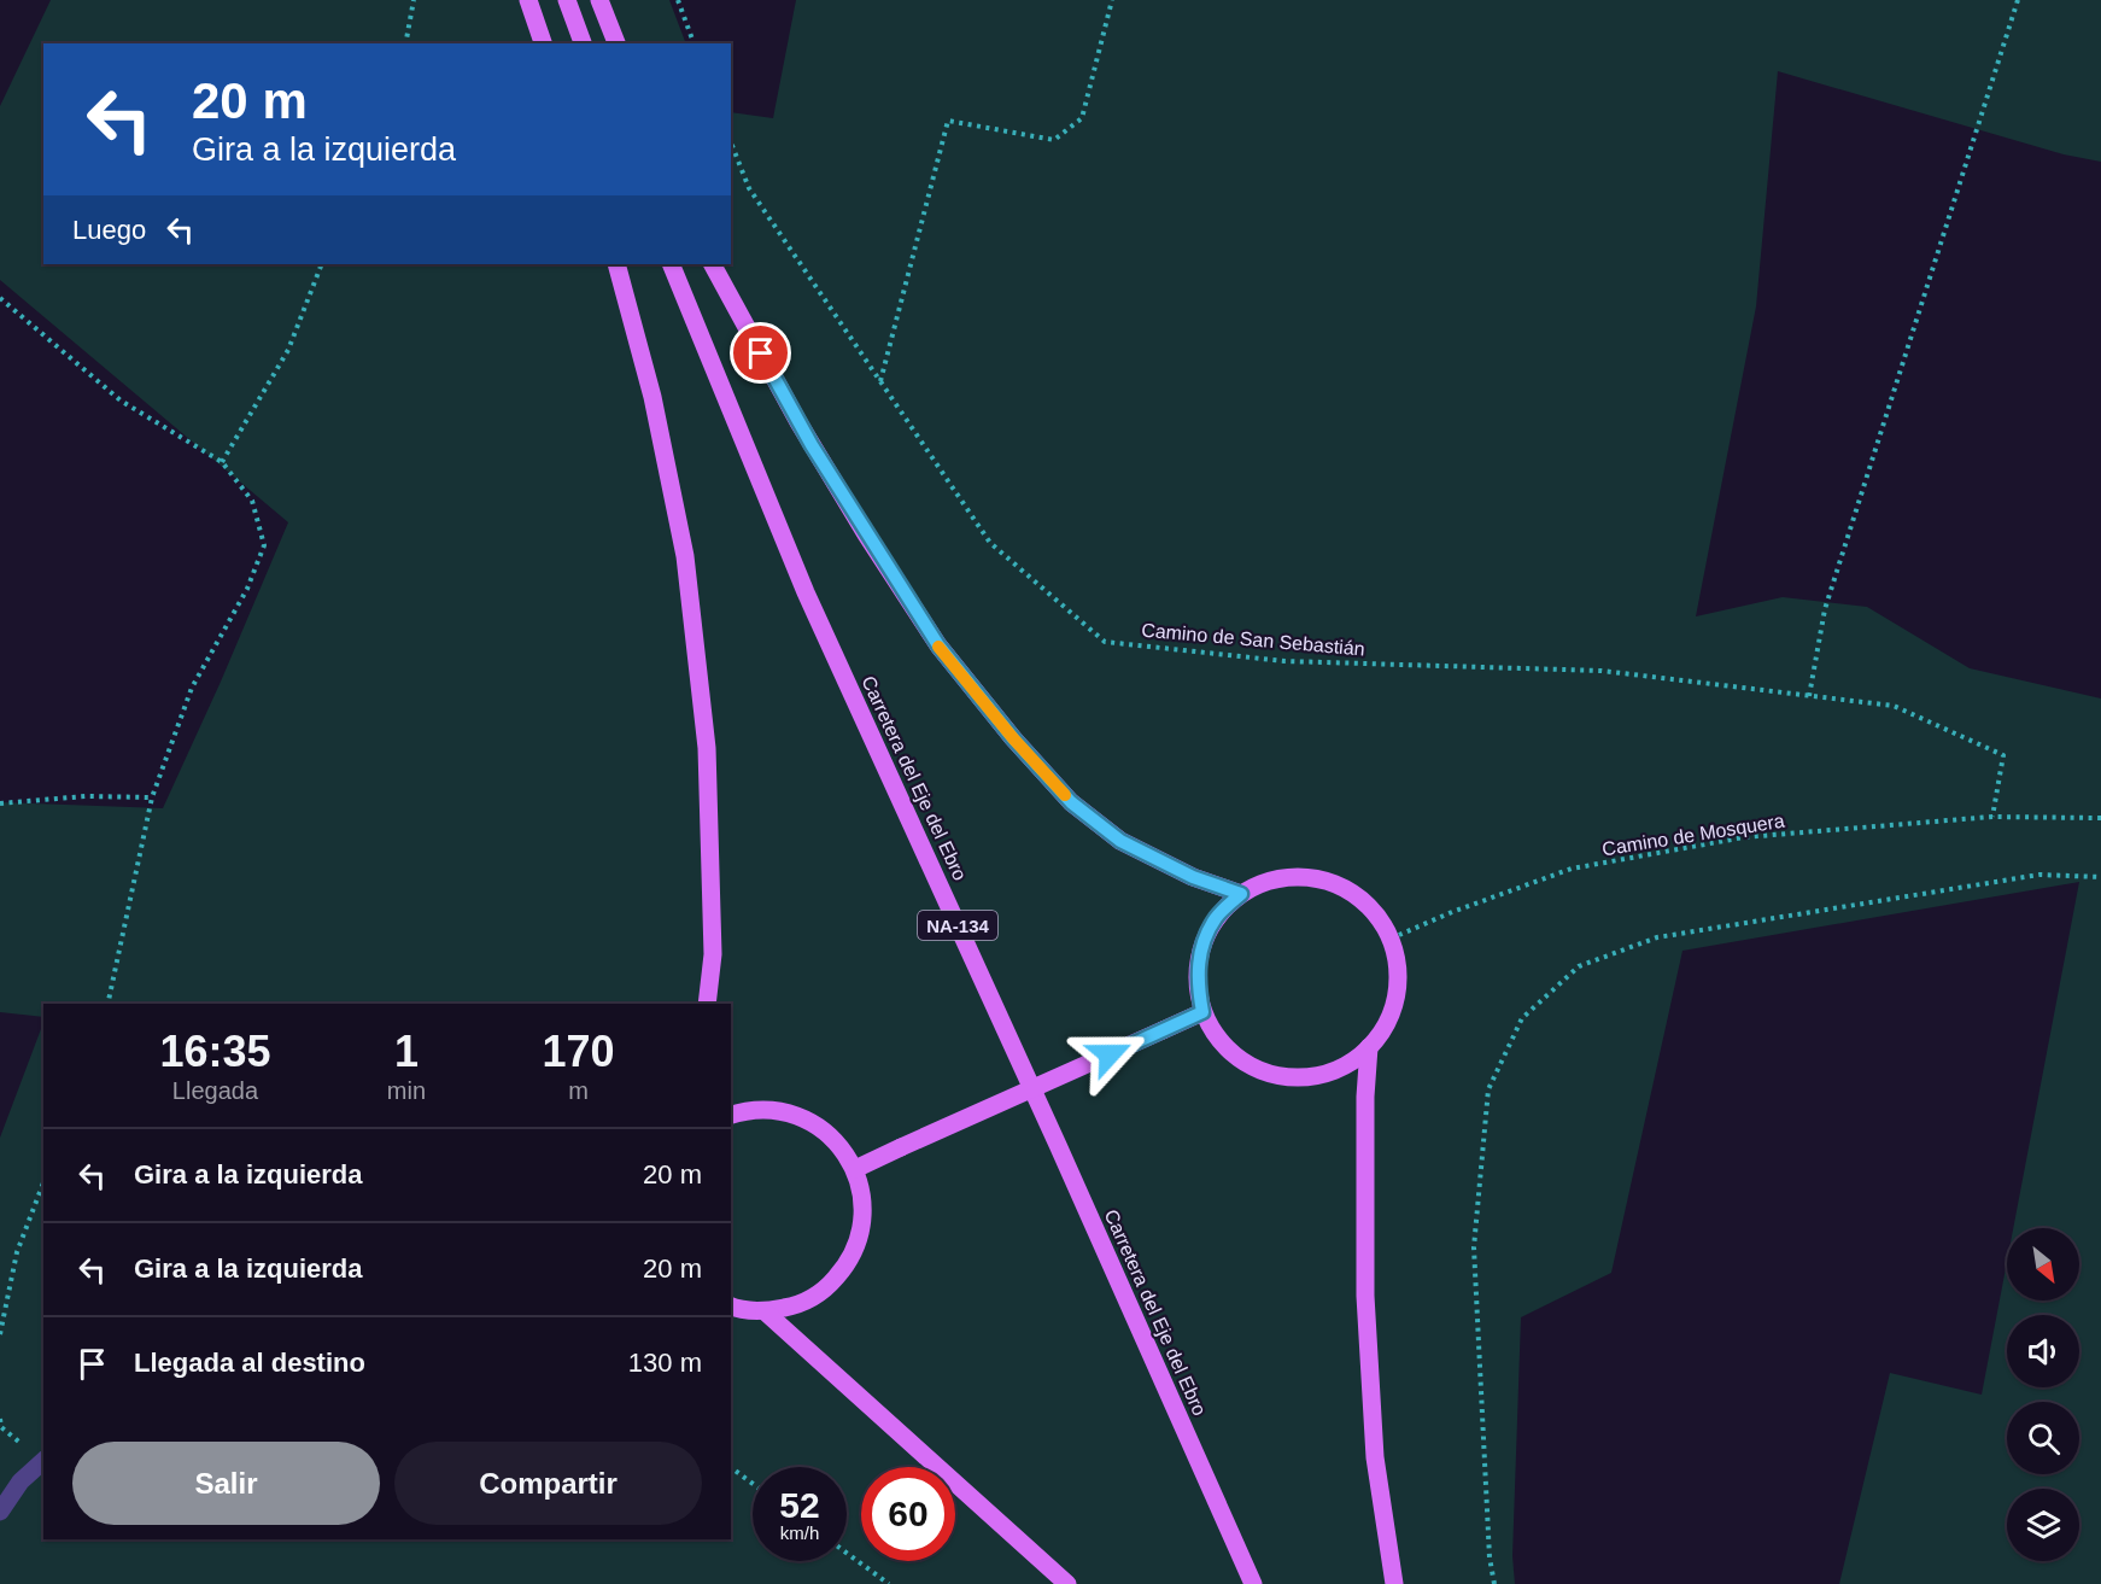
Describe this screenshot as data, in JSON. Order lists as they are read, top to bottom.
{
  "streets": {
    "main road": ["Carretera del Eje del Ebro", "NA-134"],
    "path": ["Camino de San Sebastián", "Camino de Mosquera"]
  },
  "crossings": [
    ["Camino de San Sebastián", "Camino de Mosquera"]
  ],
  "north": "bottom right",
  "page": {
    "turn": ["20 m", "Gira a la izquierda"],
    "then": "Luego",
    "eta": [
      "16:35",
      "Llegada",
      "1",
      "min",
      "170",
      "m"
    ],
    "list": [
      {
        "name": "Gira a la izquierda",
        "value": "20 m"
      },
      {
        "name": "Gira a la izquierda",
        "value": "20 m"
      },
      {
        "name": "Llegada al destino",
        "value": "130 m"
      }
    ],
    "buttons": ["Salir", "Compartir"],
    "speed": "52 km/h",
    "limit": "60"
  }
}
